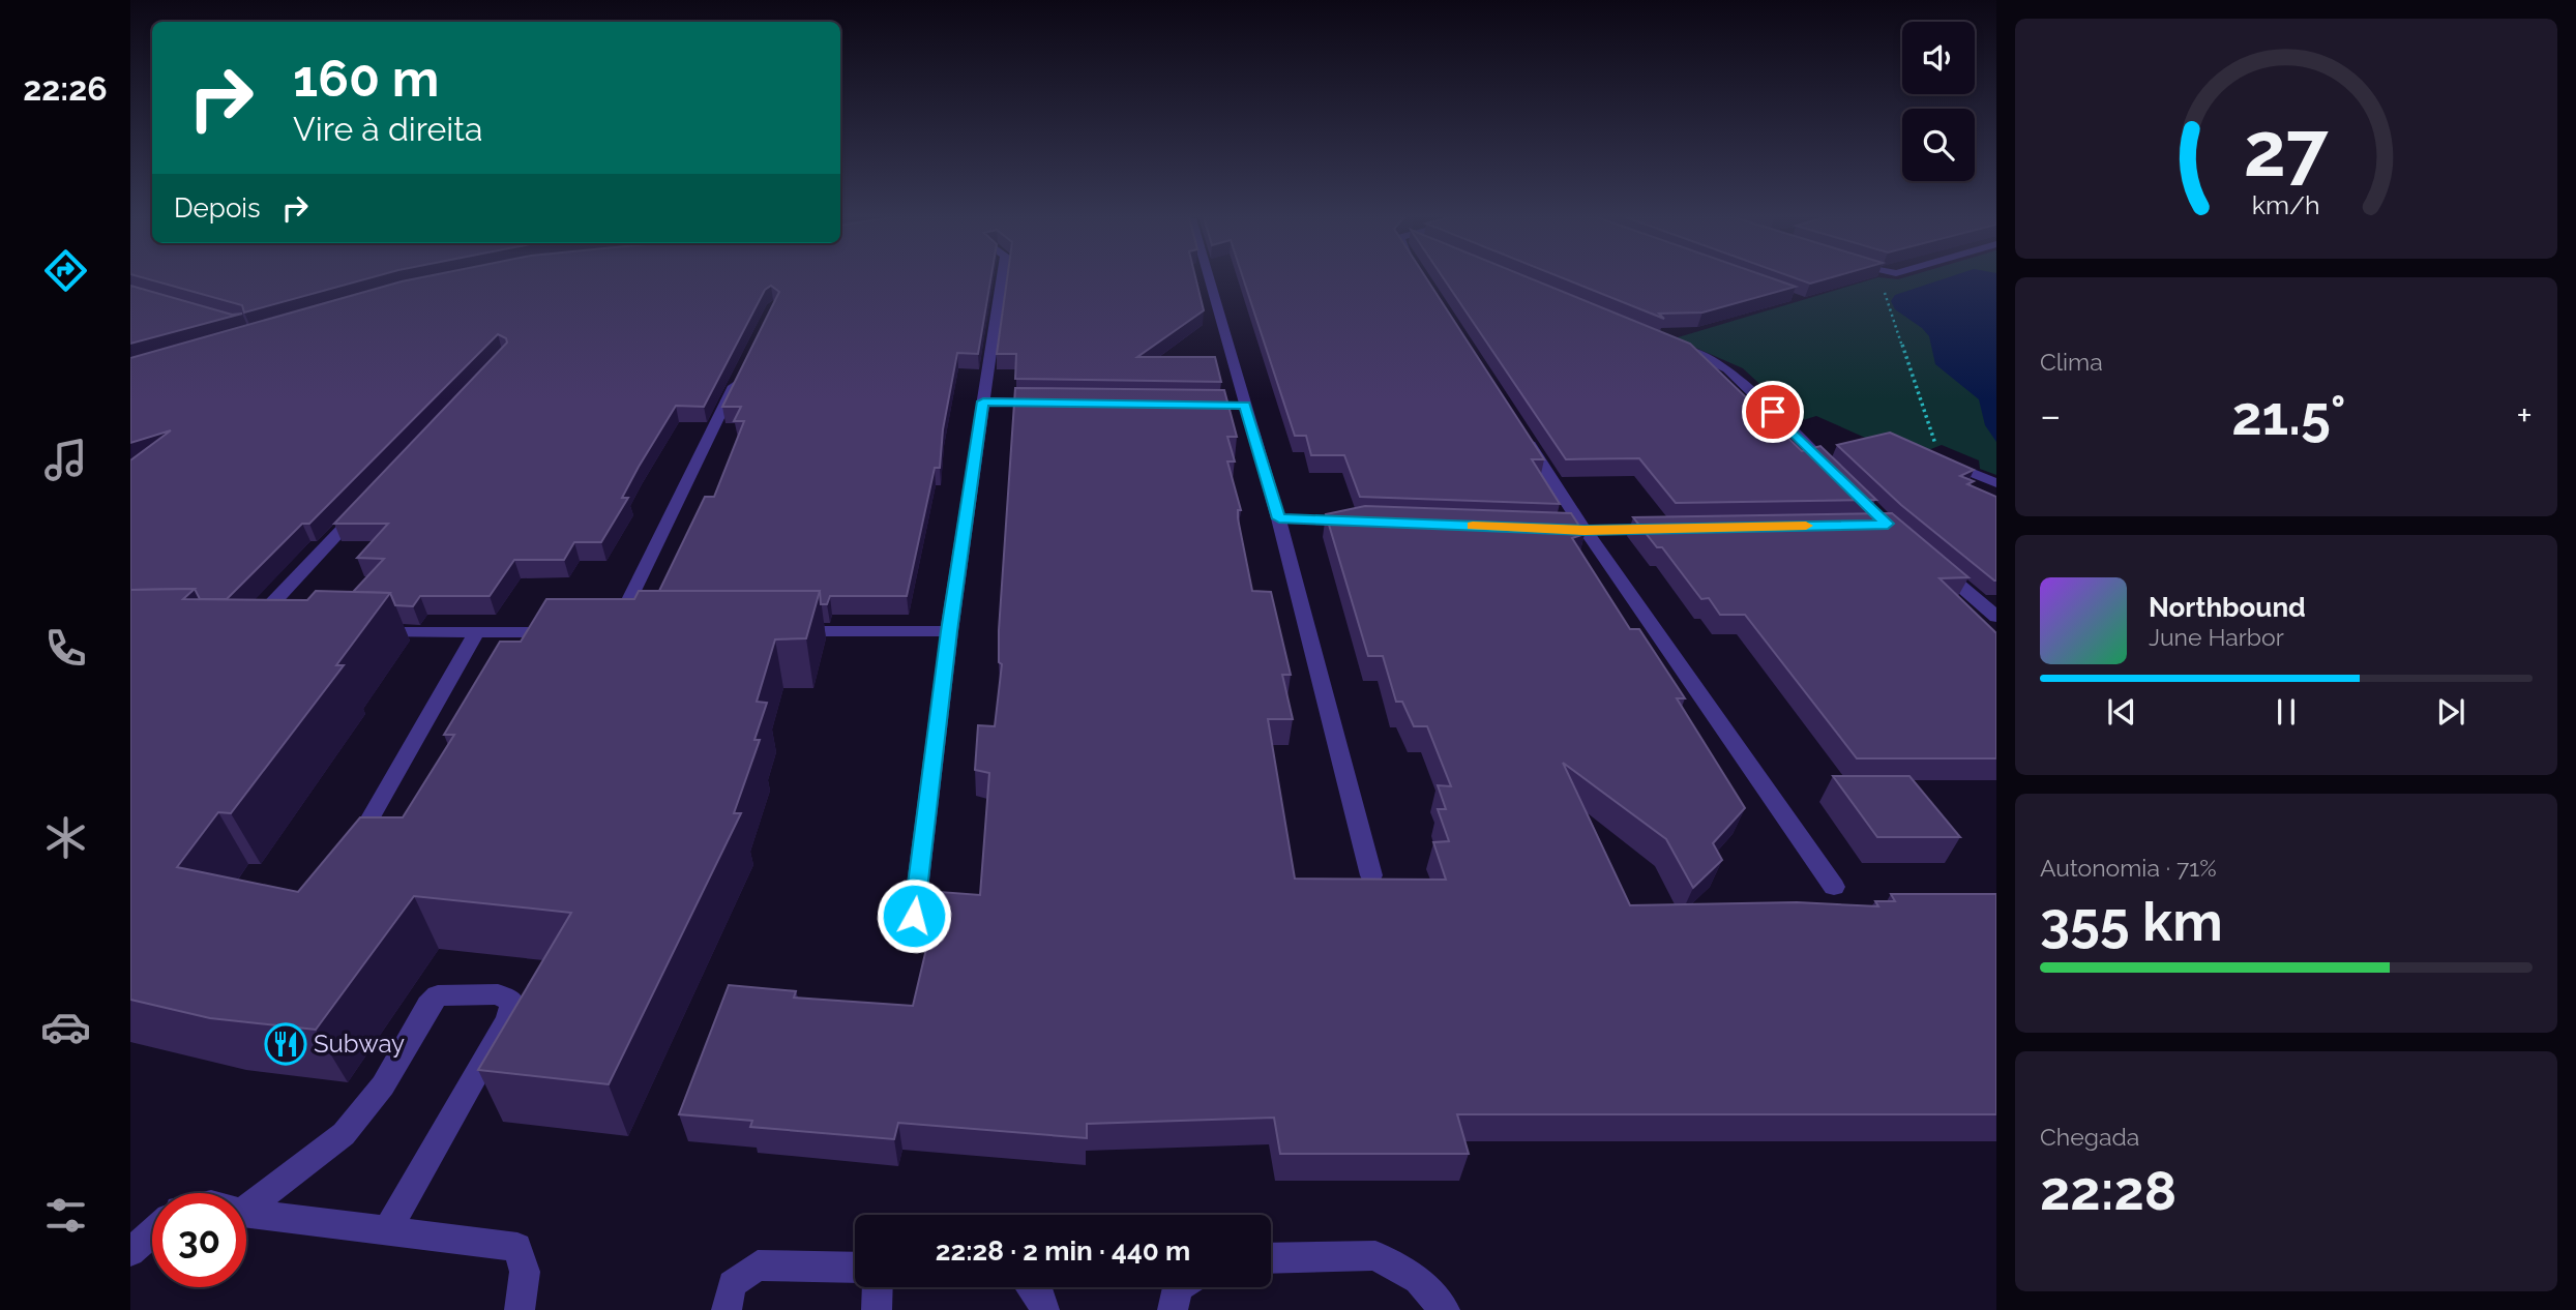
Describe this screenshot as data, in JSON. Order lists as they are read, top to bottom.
{
  "places": {
    "restaurant": ["Subway"]
  },
  "page": {
    "tabs": "22:26",
    "turn": ["160 m", "Vire à direita"],
    "then": "Depois",
    "tile": [
      "Clima",
      ["Autonomia · 71%", "355 km"],
      ["Chegada", "22:28"]
    ],
    "heat": ["−", "21.5°", "+"],
    "song": ["Northbound", "June Harbor"],
    "limit": "30",
    "trip": "22:28 · 2 min · 440 m",
    "gauge": ["27", "km/h"]
  }
}
